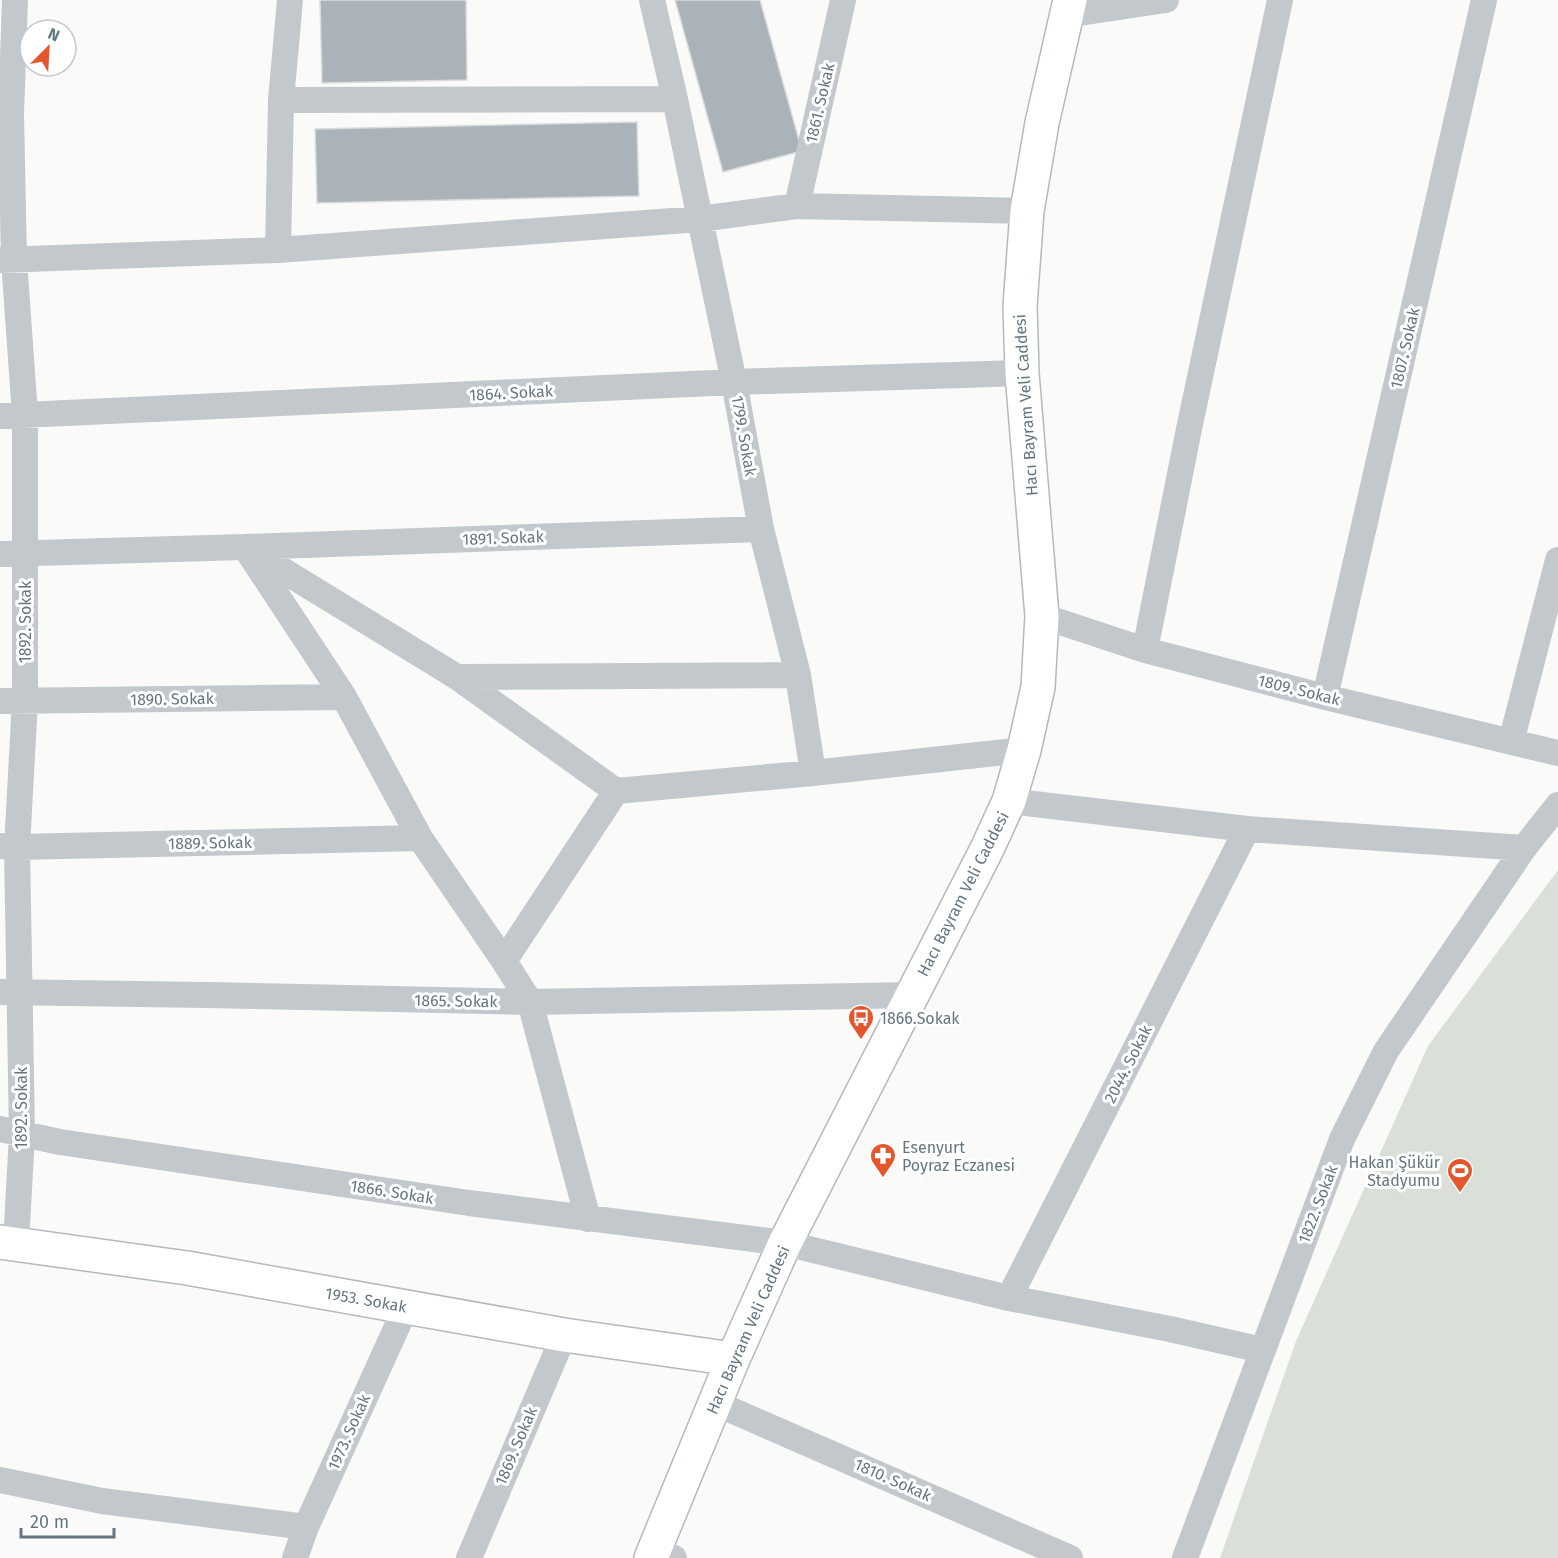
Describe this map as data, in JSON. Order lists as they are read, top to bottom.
{
  "streets": {
    "main road": ["Hacı Bayram Veli Caddesi", "1953. Sokak"],
    "street": [
      "1861. Sokak",
      "1807. Sokak",
      "1864. Sokak",
      "1799. Sokak",
      "1891. Sokak",
      "1892. Sokak",
      "1809. Sokak",
      "1890. Sokak",
      "1889. Sokak",
      "1865. Sokak",
      "2044. Sokak",
      "1866. Sokak",
      "1822. Sokak",
      "1973. Sokak",
      "1869. Sokak",
      "1810. Sokak"
    ]
  },
  "crossings": [
    ["1807. Sokak", "1809. Sokak"],
    ["1864. Sokak", "Hacı Bayram Veli Caddesi"],
    ["1864. Sokak", "1799. Sokak"],
    ["1864. Sokak", "1892. Sokak"],
    ["Hacı Bayram Veli Caddesi", "1809. Sokak"],
    ["Hacı Bayram Veli Caddesi", "1865. Sokak"],
    ["Hacı Bayram Veli Caddesi", "1866. Sokak"],
    ["Hacı Bayram Veli Caddesi", "1953. Sokak"],
    ["Hacı Bayram Veli Caddesi", "1810. Sokak"],
    ["1799. Sokak", "1891. Sokak"],
    ["1891. Sokak", "1892. Sokak"],
    ["1892. Sokak", "1890. Sokak"],
    ["1892. Sokak", "1889. Sokak"],
    ["1892. Sokak", "1865. Sokak"],
    ["1892. Sokak", "1866. Sokak"],
    ["1892. Sokak", "1953. Sokak"],
    ["2044. Sokak", "1866. Sokak"],
    ["1866. Sokak", "1822. Sokak"],
    ["1953. Sokak", "1973. Sokak"],
    ["1953. Sokak", "1869. Sokak"]
  ],
  "places": {
    "bus stop": ["1866.Sokak"],
    "pharmacy": ["Esenyurt Poyraz Eczanesi"],
    "sports": ["Hakan Şükür Stadyumu"]
  },
  "scale_bar": "20 m",
  "north": "top right"
}
